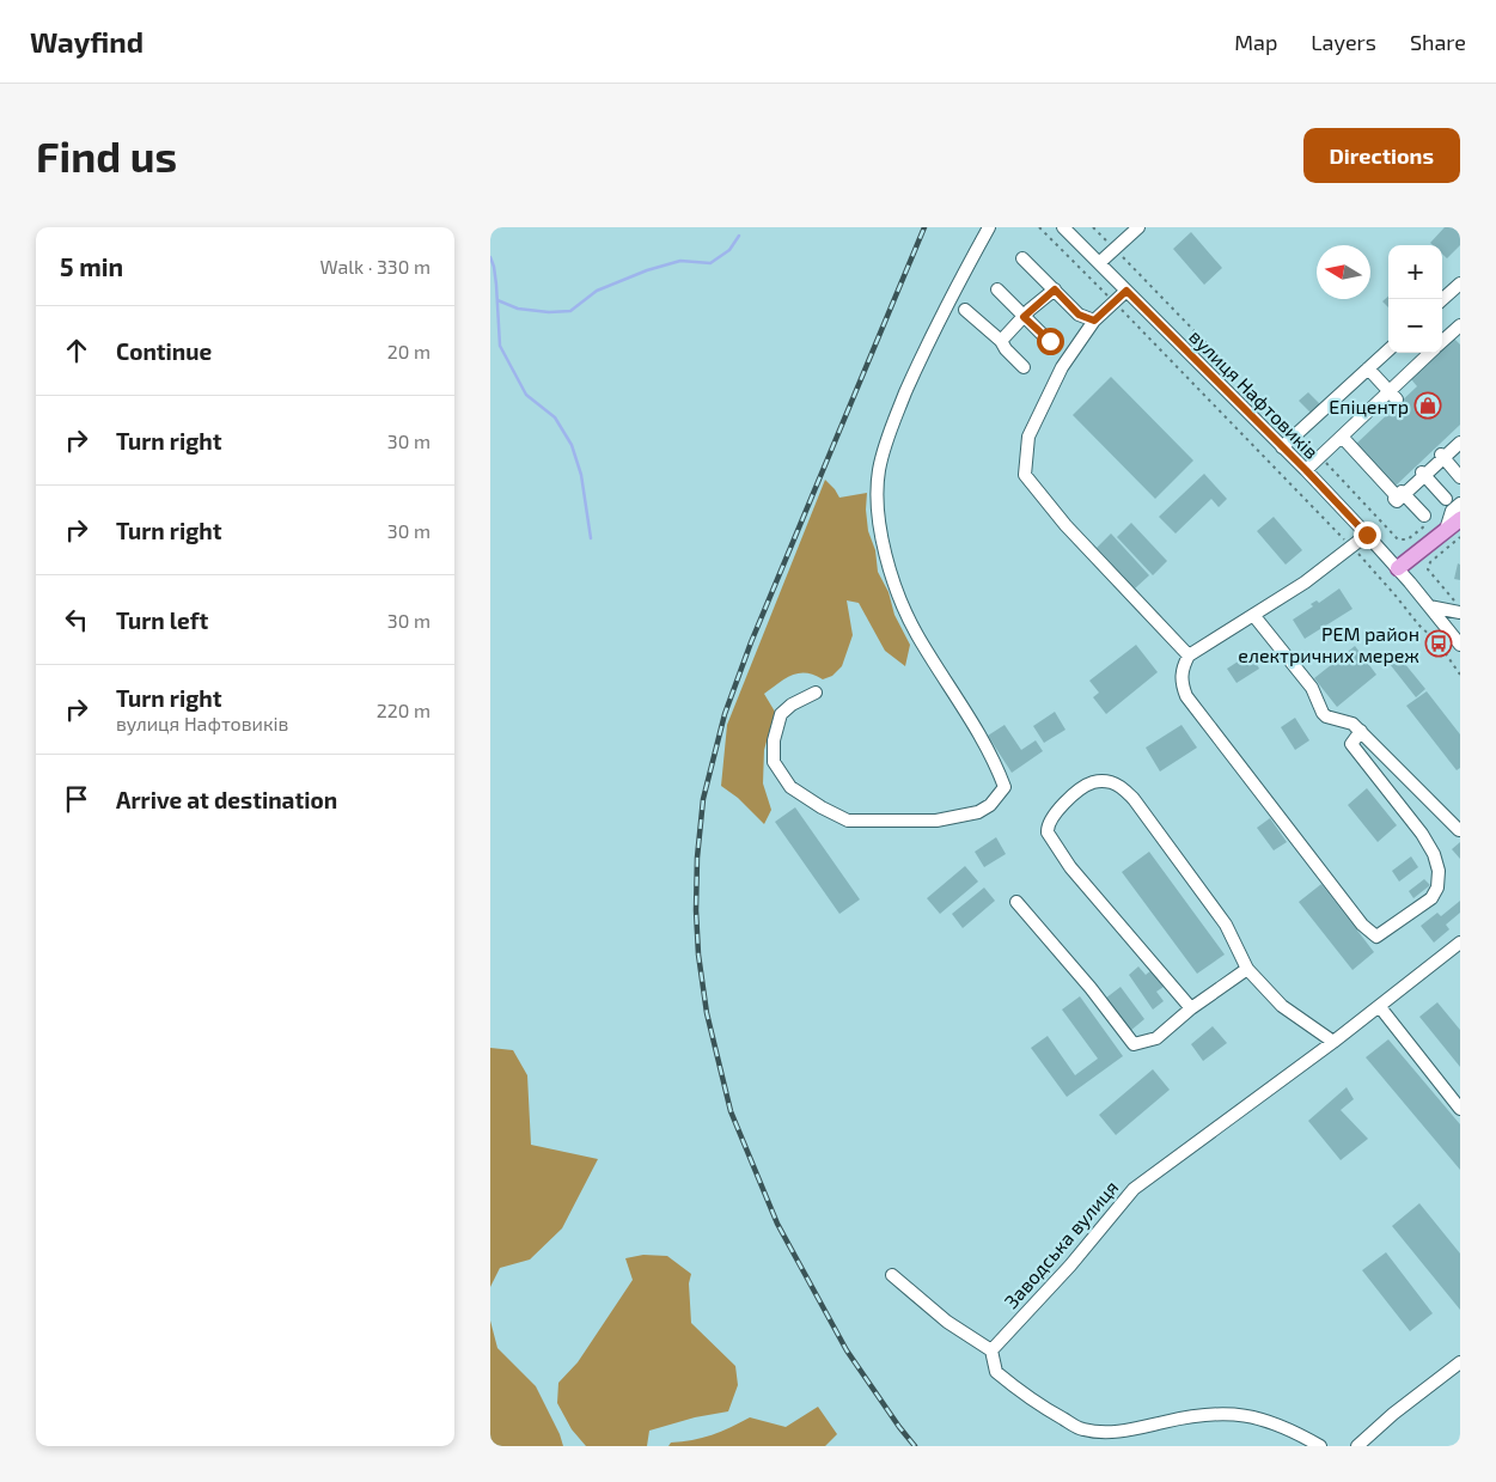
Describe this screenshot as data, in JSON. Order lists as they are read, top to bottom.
{
  "streets": {
    "street": ["вулиця Нафтовиків", "Заводська вулиця"]
  },
  "places": {
    "shop": ["Епіцентр"],
    "bus stop": ["РЕМ район електричних мереж"]
  },
  "north": "left",
  "page": {
    "header": "Wayfind",
    "nav": ["Map", "Layers", "Share"],
    "buttons": "Directions",
    "title": "Find us",
    "heading": ["5 min", "Walk · 330 m"],
    "map_buttons": ["+", "−"],
    "list": [
      ["Continue", "20 m"],
      ["Turn right", "30 m"],
      ["Turn right", "30 m"],
      ["Turn left", "30 m"],
      ["Turn right", "вулиця Нафтовиків", "220 m"],
      "Arrive at destination"
    ]
  }
}
